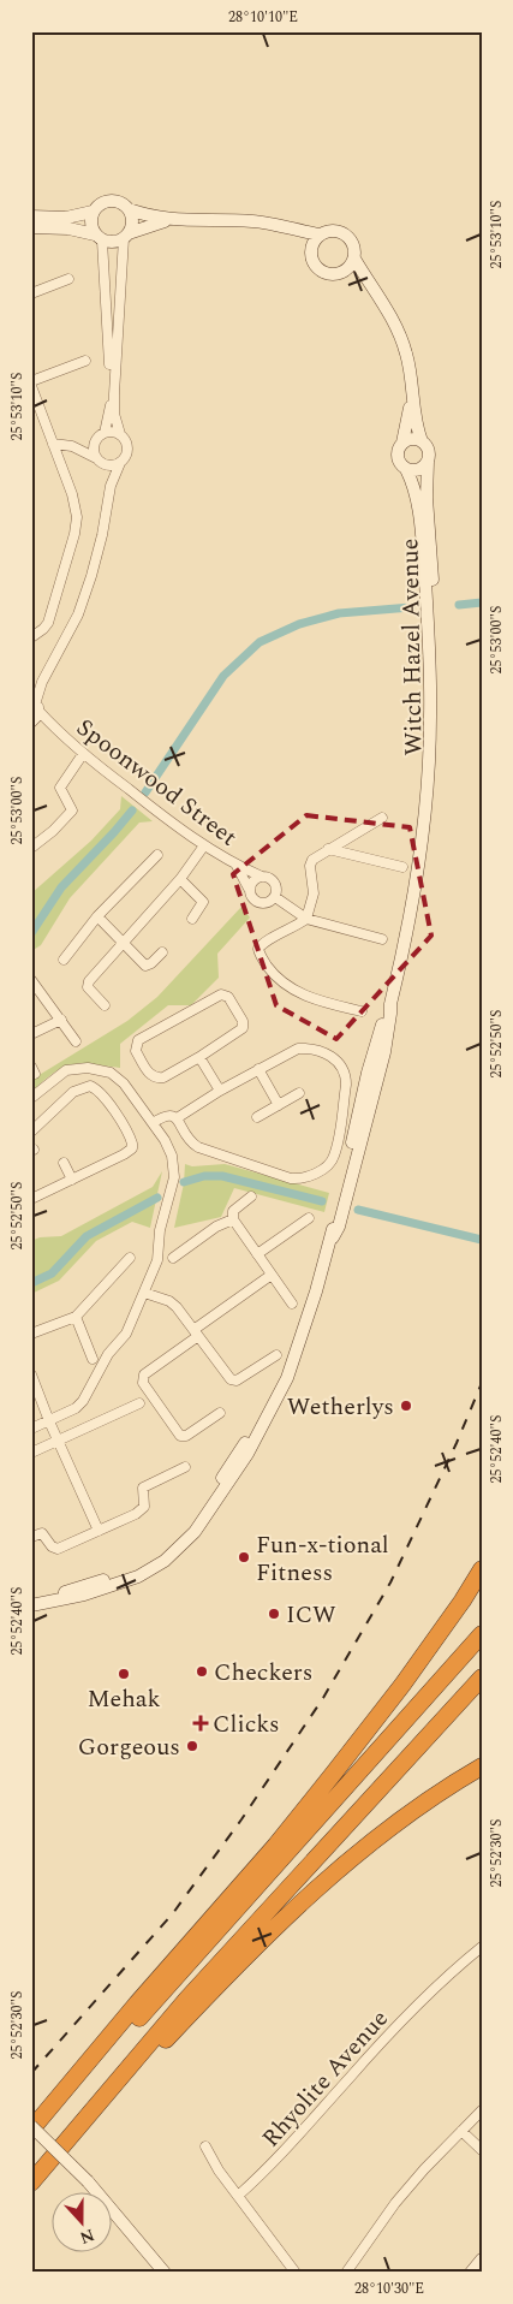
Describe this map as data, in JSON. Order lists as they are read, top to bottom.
{
  "streets": {
    "street": ["Witch Hazel Avenue", "Spoonwood Street", "Rhyolite Avenue"]
  },
  "places": {
    "other": [
      "Wetherlys",
      "Fun-x-tional Fitness",
      "ICW",
      "Checkers",
      "Mehak",
      "Gorgeous"
    ],
    "health": ["Clicks"]
  },
  "north": "bottom",
  "coordinates": [
    "28°10'10\"E",
    "25°53'10\"S",
    "25°53'00\"S",
    "25°52'50\"S",
    "25°52'40\"S",
    "25°52'30\"S",
    "28°10'30\"E"
  ]
}
